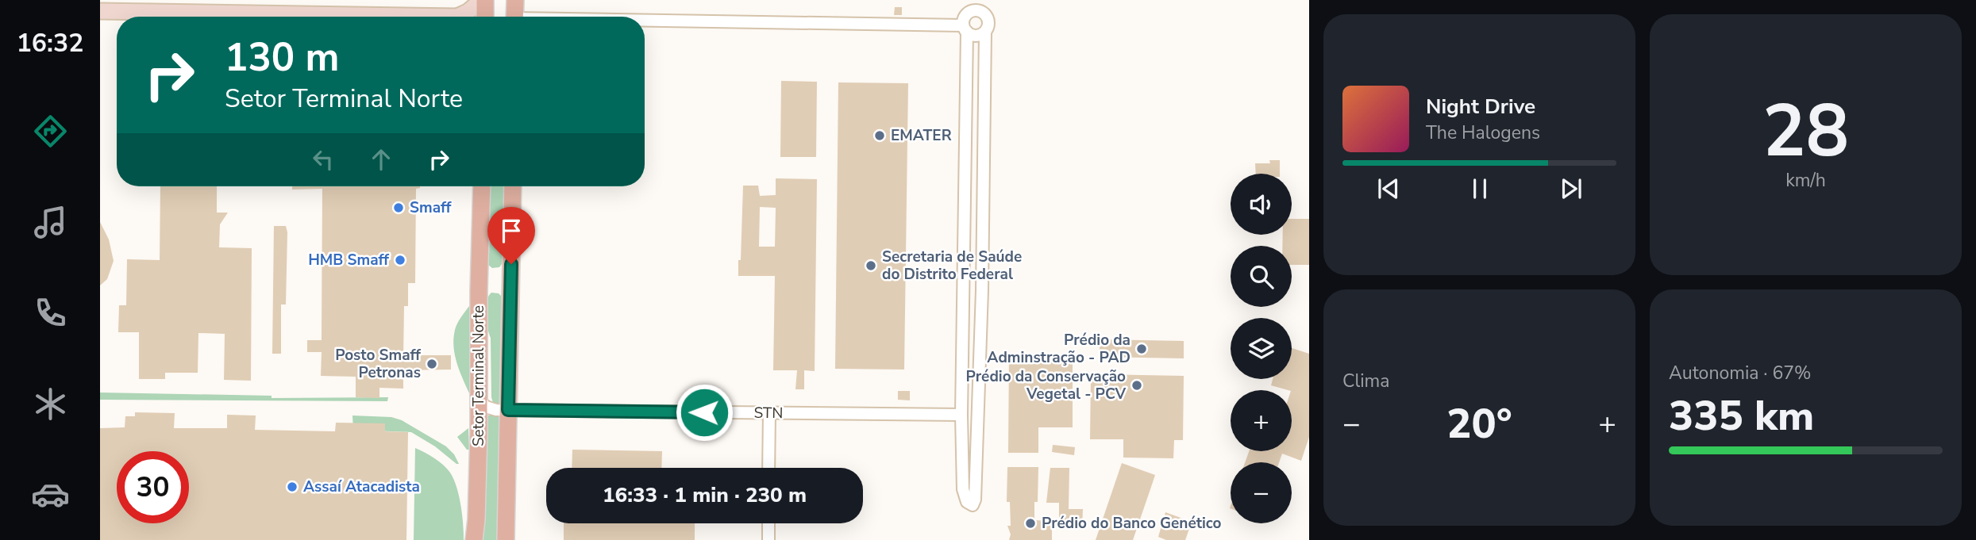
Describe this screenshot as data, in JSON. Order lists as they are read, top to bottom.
{
  "streets": {
    "main road": ["Setor Terminal Norte"],
    "street": ["STN"]
  },
  "crossings": [
    ["Setor Terminal Norte", "STN"]
  ],
  "places": [
    "EMATER",
    "Smaff",
    "HMB Smaff",
    "Secretaria de Saúde do Distrito Federal",
    "Prédio da Adminstração - PAD",
    "Posto Smaff Petronas",
    "Prédio da Conservação Vegetal - PCV",
    "Assaí Atacadista",
    "Prédio do Banco Genético"
  ],
  "page": {
    "tabs": "16:32",
    "tile": [
      ["28", "km/h"],
      "Clima",
      ["Autonomia · 67%", "335 km"]
    ],
    "turn": ["130 m", "Setor Terminal Norte"],
    "song": ["Night Drive", "The Halogens"],
    "map_buttons": ["+", "−"],
    "heat": ["−", "20°", "+"],
    "limit": "30",
    "trip": "16:33 · 1 min · 230 m"
  }
}
